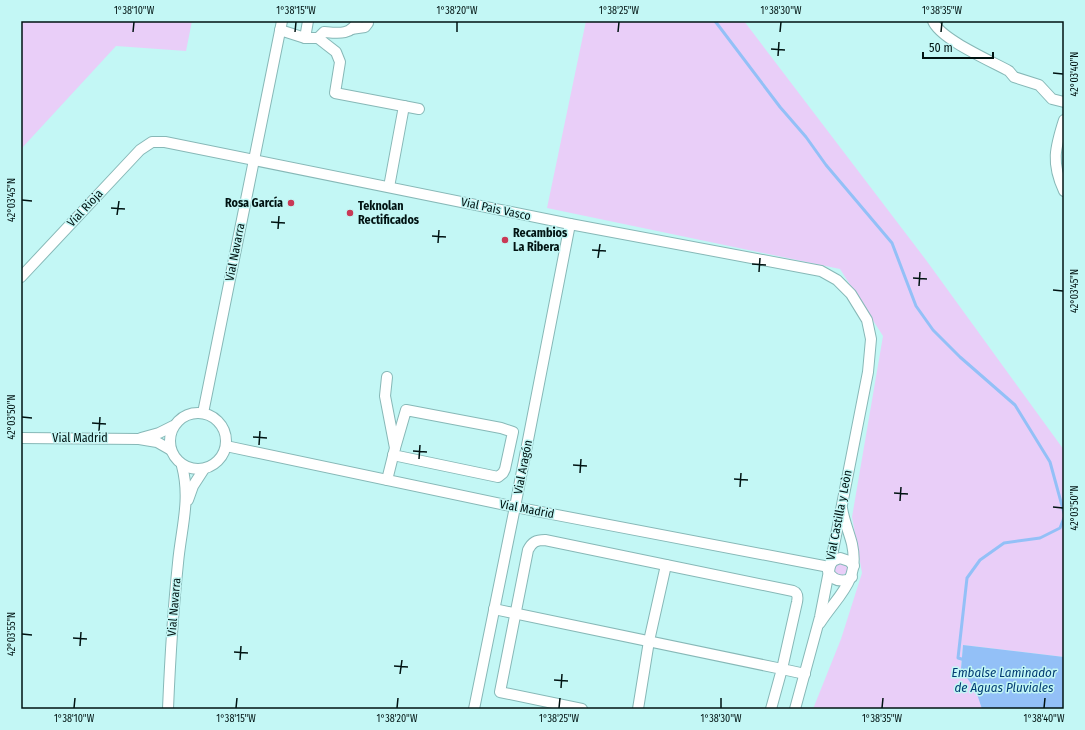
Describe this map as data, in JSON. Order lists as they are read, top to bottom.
{
  "streets": {
    "street": [
      "Vial Rioja",
      "Vial Pais Vasco",
      "Vial Navarra",
      "Vial Madrid",
      "Vial Aragón",
      "Vial Castilla y Leòn"
    ]
  },
  "crossings": [
    ["Vial Rioja", "Vial Pais Vasco"],
    ["Vial Pais Vasco", "Vial Navarra"],
    ["Vial Pais Vasco", "Vial Aragón"],
    ["Vial Pais Vasco", "Vial Castilla y Leòn"],
    ["Vial Navarra", "Vial Madrid"],
    ["Vial Madrid", "Vial Aragón"],
    ["Vial Madrid", "Vial Castilla y Leòn"]
  ],
  "water": ["Embalse Laminador de Aguas Pluviales"],
  "places": ["Rosa García", "Teknolan Rectificados", "Recambios La Ribera"],
  "scale_bar": "50 m",
  "coordinates": [
    "1°38'10\"W",
    "1°38'15\"W",
    "1°38'20\"W",
    "1°38'25\"W",
    "1°38'30\"W",
    "1°38'35\"W",
    "42°03'40\"N",
    "42°03'45\"N",
    "42°03'50\"N",
    "42°03'55\"N",
    "1°38'40\"W"
  ]
}
